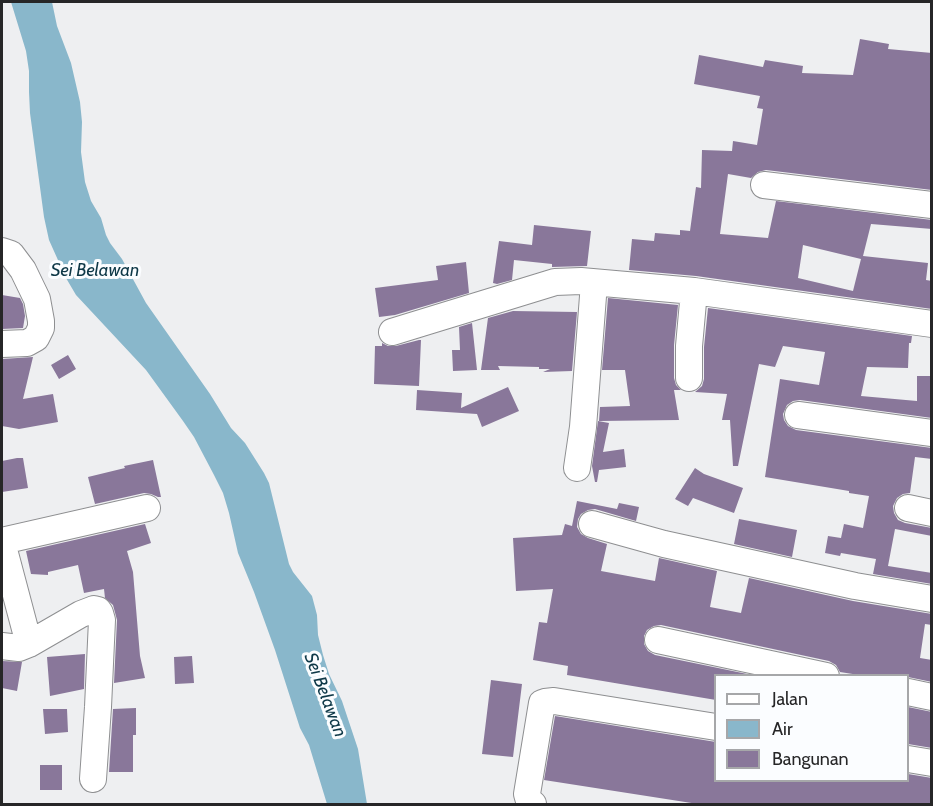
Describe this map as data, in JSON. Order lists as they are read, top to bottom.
{
  "water": ["Sei Belawan"],
  "legend": ["Jalan", "Air", "Bangunan"]
}
